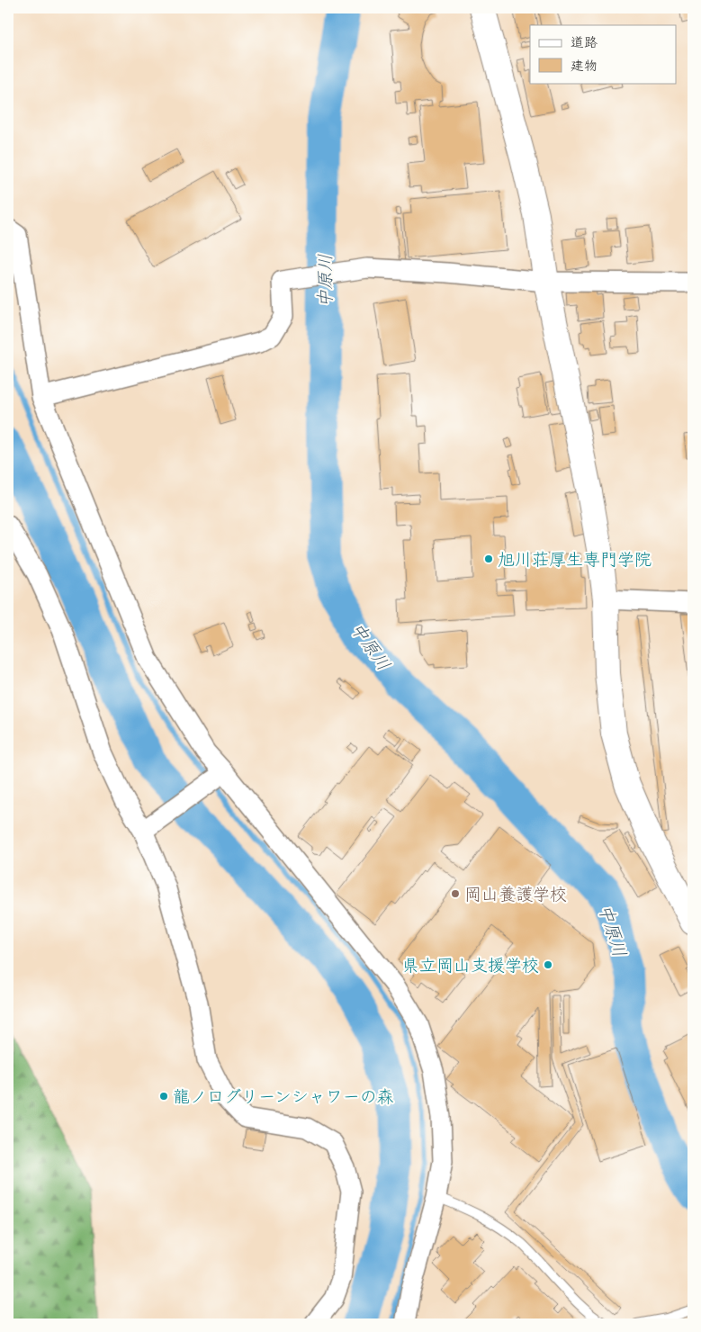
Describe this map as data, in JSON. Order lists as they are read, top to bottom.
{
  "water": ["中原川"],
  "places": [
    "旭川荘厚生専門学院",
    "岡山養護学校",
    "県立岡山支援学校",
    "龍ノ口グリーンシャワーの森"
  ],
  "legend": ["道路", "建物"]
}
